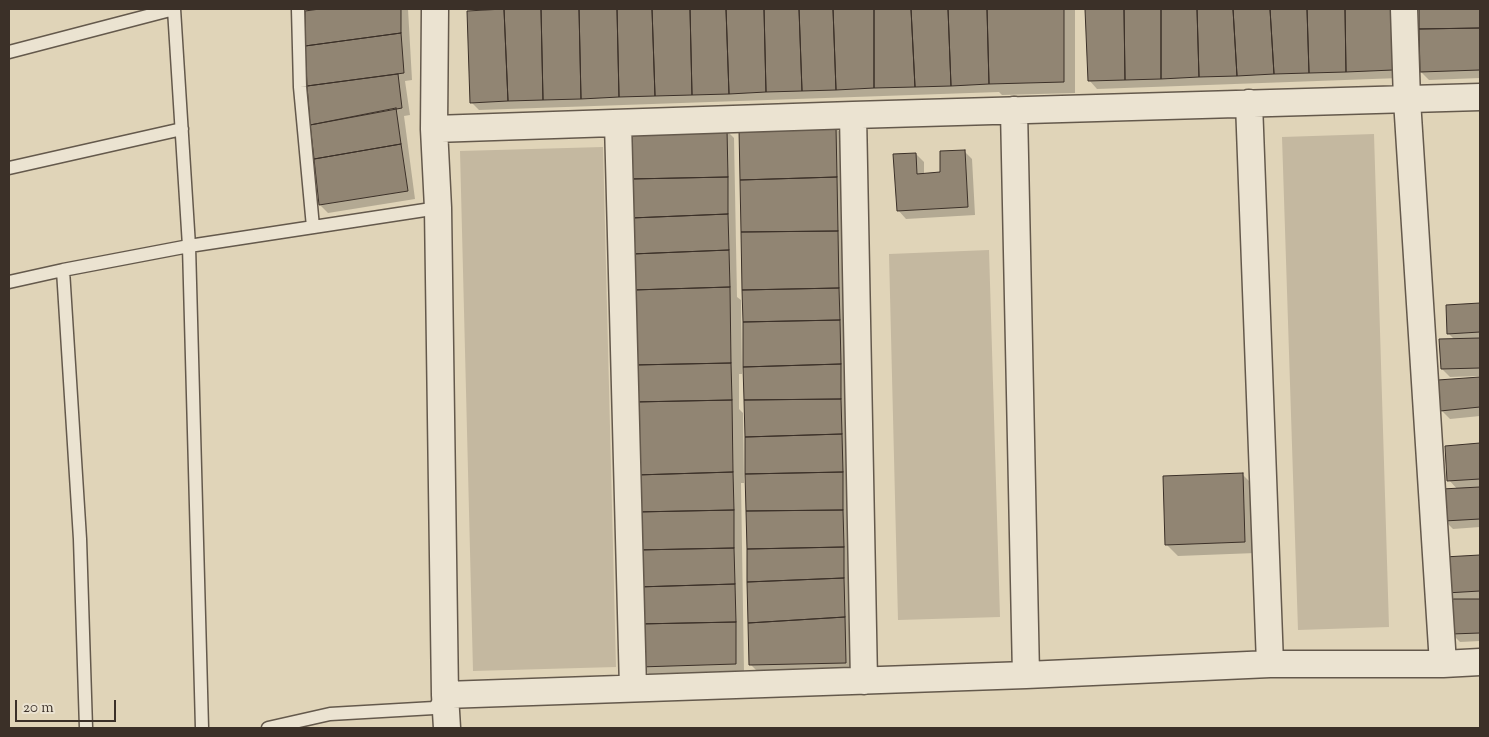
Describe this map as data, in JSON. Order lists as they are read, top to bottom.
{
  "scale_bar": "20 m"
}
